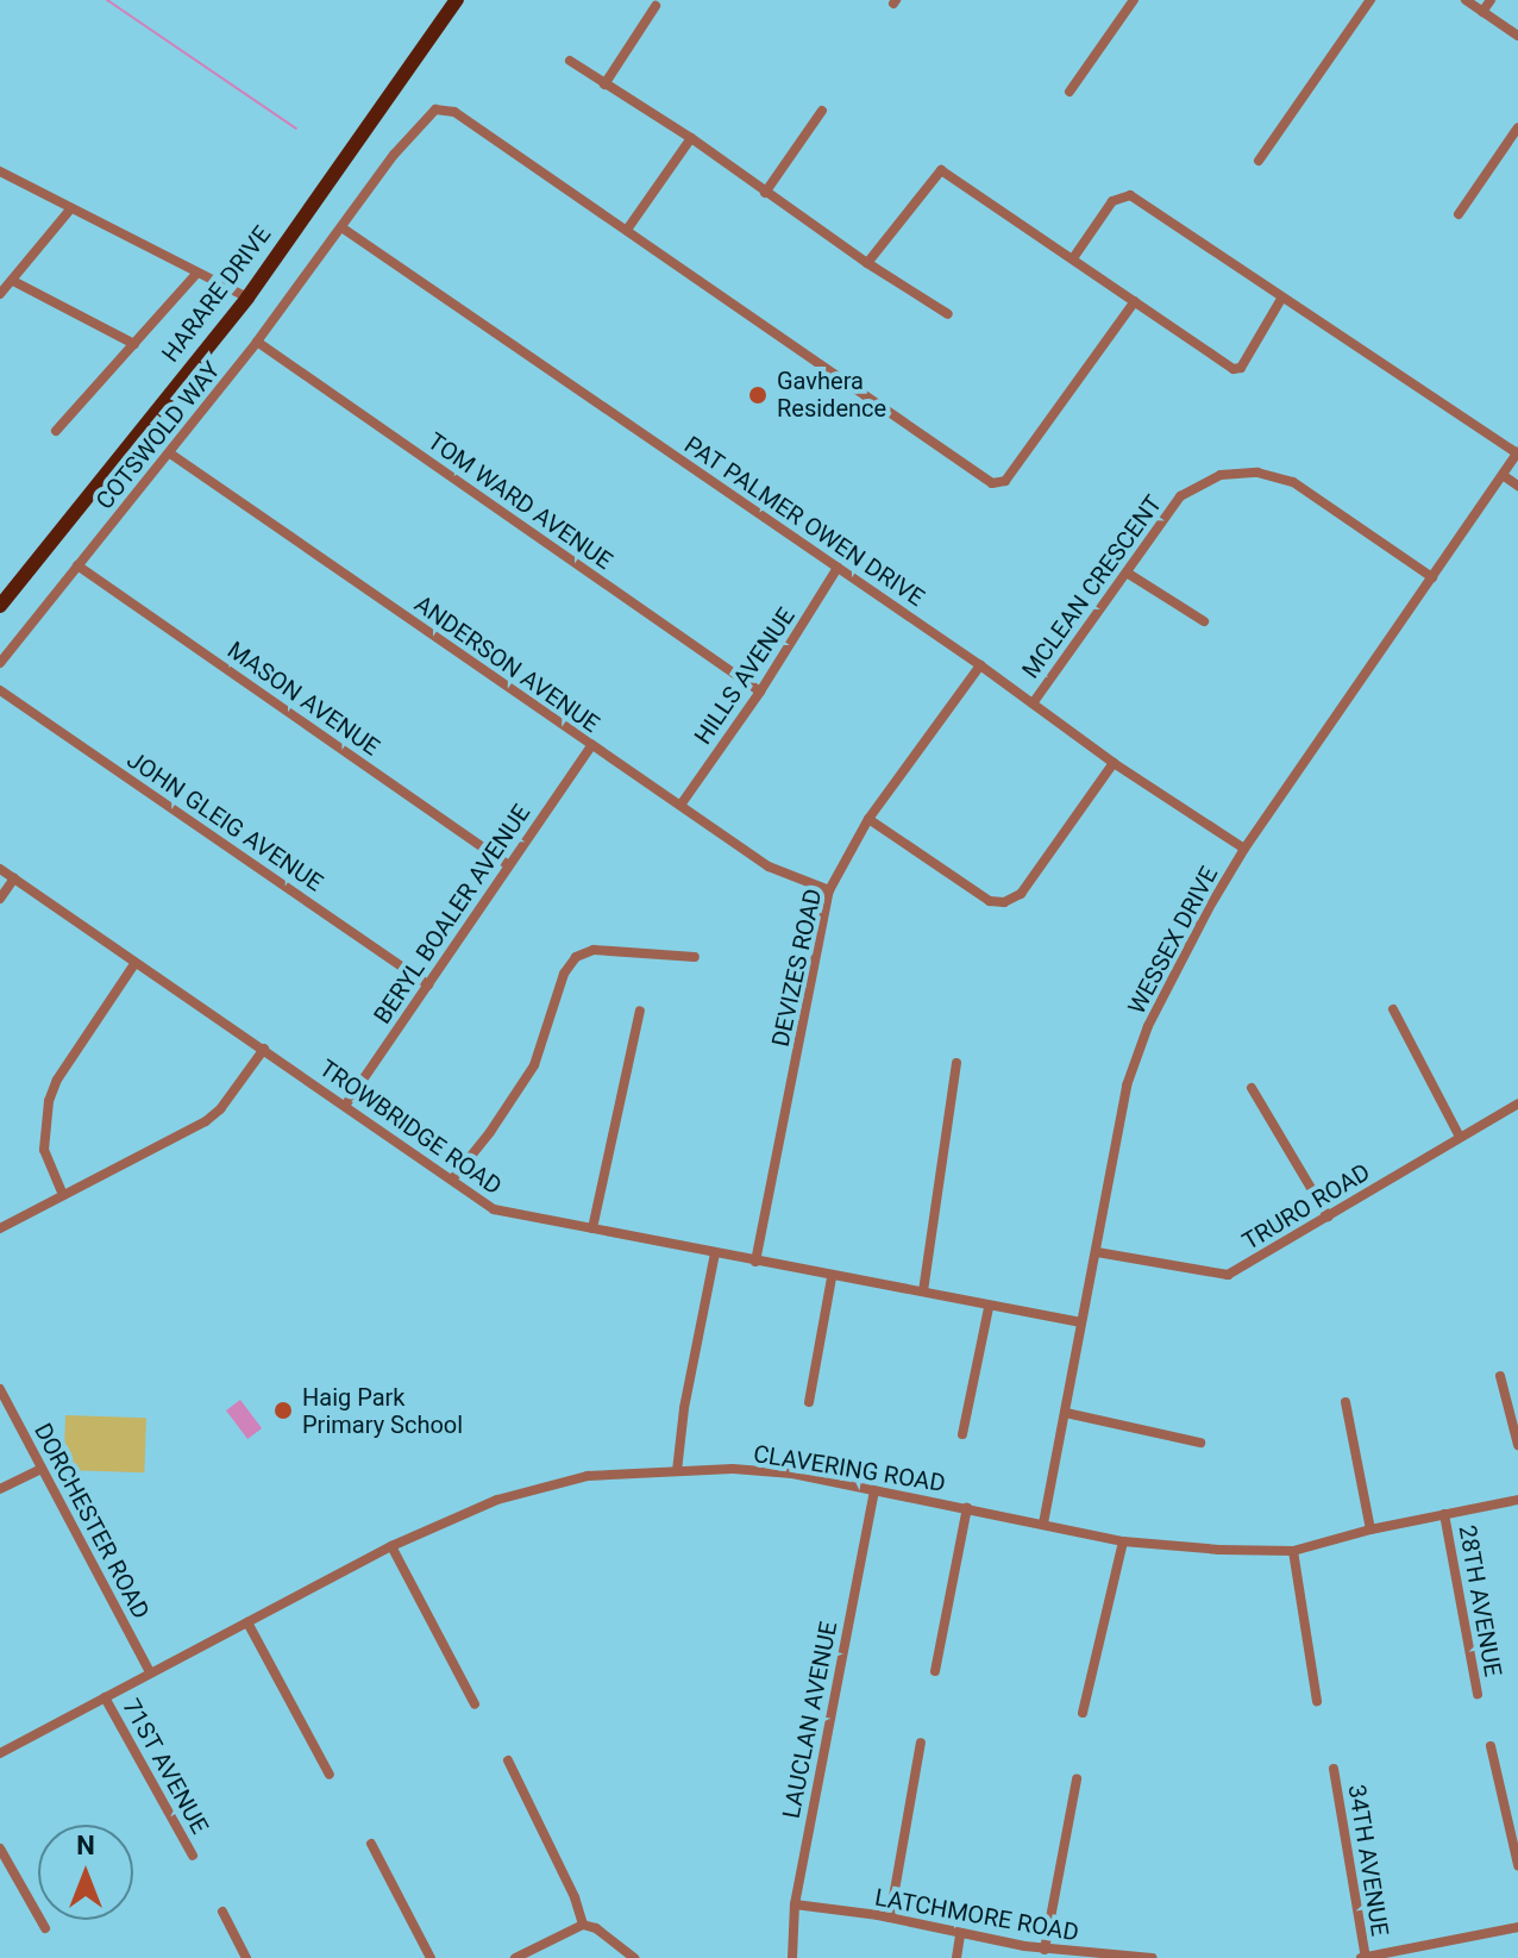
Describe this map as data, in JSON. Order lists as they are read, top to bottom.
{
  "streets": {
    "main road": ["HARARE DRIVE"],
    "street": [
      "COTSWOLD WAY",
      "TOM WARD AVENUE",
      "PAT PALMER OWEN DRIVE",
      "MCLEAN CRESCENT",
      "ANDERSON AVENUE",
      "HILLS AVENUE",
      "MASON AVENUE",
      "JOHN GLEIG AVENUE",
      "BERYL BOALER AVENUE",
      "WESSEX DRIVE",
      "DEVIZES ROAD",
      "TROWBRIDGE ROAD",
      "TRURO ROAD",
      "CLAVERING ROAD",
      "DORCHESTER ROAD",
      "28TH AVENUE",
      "LAUCLAN AVENUE",
      "71ST AVENUE",
      "34TH AVENUE",
      "LATCHMORE ROAD"
    ]
  },
  "crossings": [
    ["COTSWOLD WAY", "TOM WARD AVENUE"],
    ["COTSWOLD WAY", "PAT PALMER OWEN DRIVE"],
    ["COTSWOLD WAY", "ANDERSON AVENUE"],
    ["COTSWOLD WAY", "MASON AVENUE"],
    ["TOM WARD AVENUE", "HILLS AVENUE"],
    ["PAT PALMER OWEN DRIVE", "MCLEAN CRESCENT"],
    ["PAT PALMER OWEN DRIVE", "HILLS AVENUE"],
    ["PAT PALMER OWEN DRIVE", "WESSEX DRIVE"],
    ["PAT PALMER OWEN DRIVE", "DEVIZES ROAD"],
    ["MCLEAN CRESCENT", "WESSEX DRIVE"],
    ["ANDERSON AVENUE", "HILLS AVENUE"],
    ["ANDERSON AVENUE", "BERYL BOALER AVENUE"],
    ["ANDERSON AVENUE", "DEVIZES ROAD"],
    ["MASON AVENUE", "BERYL BOALER AVENUE"],
    ["JOHN GLEIG AVENUE", "BERYL BOALER AVENUE"],
    ["BERYL BOALER AVENUE", "TROWBRIDGE ROAD"],
    ["WESSEX DRIVE", "TROWBRIDGE ROAD"],
    ["WESSEX DRIVE", "TRURO ROAD"],
    ["WESSEX DRIVE", "CLAVERING ROAD"],
    ["DEVIZES ROAD", "TROWBRIDGE ROAD"],
    ["CLAVERING ROAD", "DORCHESTER ROAD"],
    ["CLAVERING ROAD", "28TH AVENUE"],
    ["CLAVERING ROAD", "LAUCLAN AVENUE"],
    ["CLAVERING ROAD", "71ST AVENUE"],
    ["LAUCLAN AVENUE", "LATCHMORE ROAD"]
  ],
  "places": ["Gavhera Residence", "Haig Park Primary School"],
  "north": "top"
}
